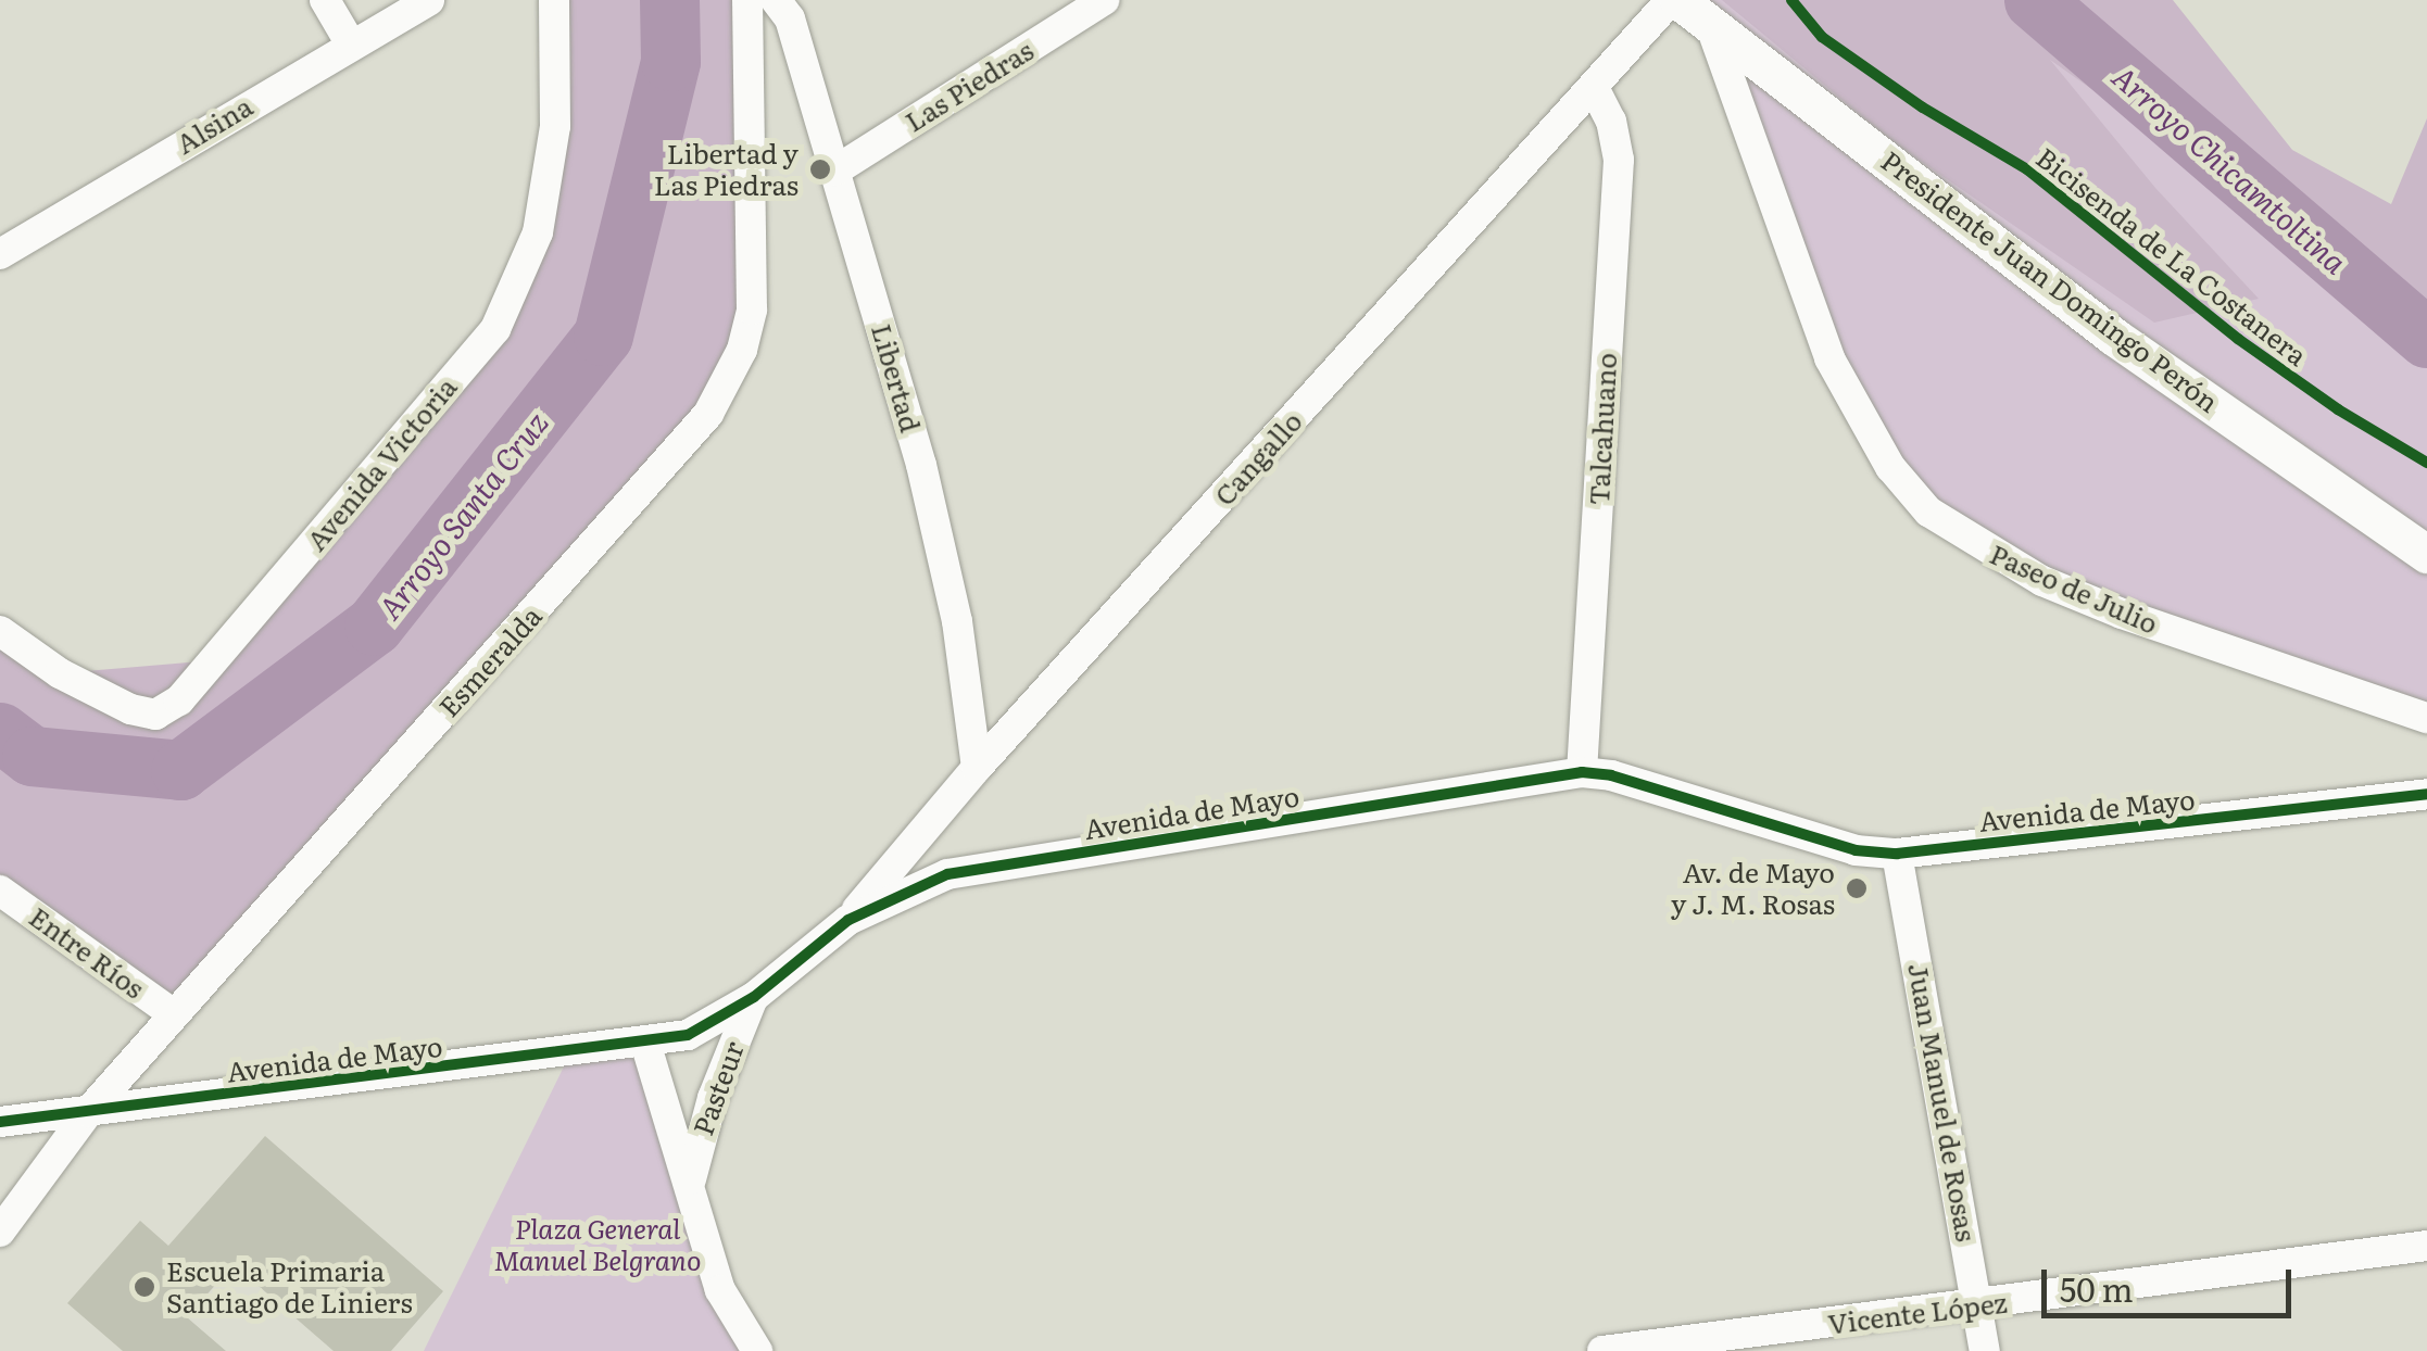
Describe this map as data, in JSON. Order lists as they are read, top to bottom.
{
  "streets": {
    "street": [
      "Las Piedras",
      "Alsina",
      "Presidente Juan Domingo Perón",
      "Libertad",
      "Talcahuano",
      "Cangallo",
      "Avenida Victoria",
      "Paseo de Julio",
      "Esmeralda",
      "Avenida de Mayo",
      "Entre Ríos",
      "Pasteur",
      "Juan Manuel de Rosas",
      "Vicente López"
    ],
    "cycle path": ["Bicisenda de La Costanera"]
  },
  "crossings": [
    ["Las Piedras", "Libertad"],
    ["Presidente Juan Domingo Perón", "Cangallo"],
    ["Presidente Juan Domingo Perón", "Paseo de Julio"],
    ["Libertad", "Cangallo"],
    ["Talcahuano", "Cangallo"],
    ["Talcahuano", "Avenida de Mayo"],
    ["Cangallo", "Avenida de Mayo"],
    ["Esmeralda", "Avenida de Mayo"],
    ["Esmeralda", "Entre Ríos"],
    ["Avenida de Mayo", "Pasteur"],
    ["Avenida de Mayo", "Juan Manuel de Rosas"],
    ["Juan Manuel de Rosas", "Vicente López"]
  ],
  "water": ["Arroyo Chicamtoltina", "Arroyo Santa Cruz"],
  "parks": ["Plaza General Manuel Belgrano"],
  "places": ["Libertad y Las Piedras", "Av. de Mayo y J. M. Rosas", "Escuela Primaria Santiago de Liniers"],
  "scale_bar": "50 m"
}
